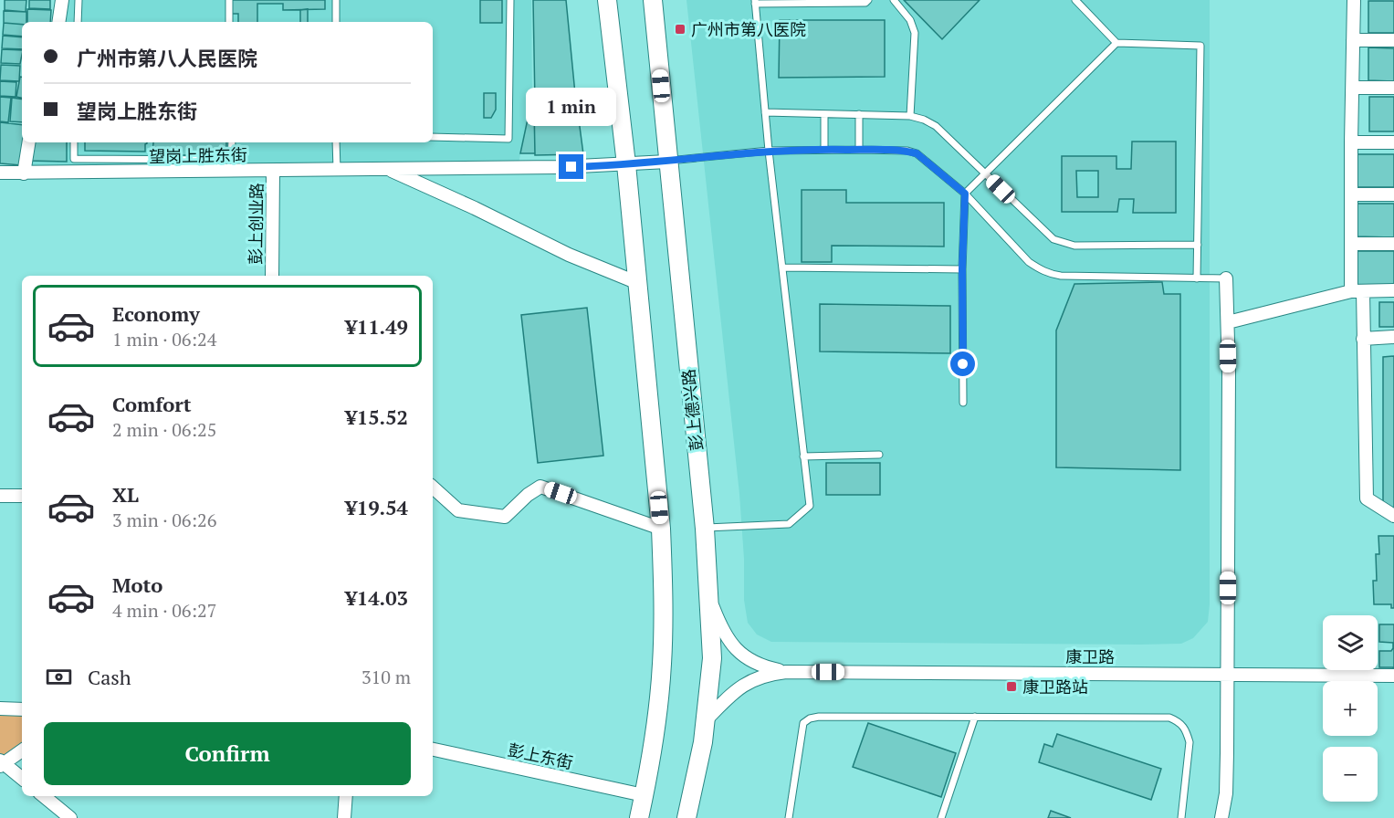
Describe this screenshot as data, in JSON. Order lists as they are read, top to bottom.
{
  "streets": {
    "street": [
      "望岗上胜东街",
      "彭上创业路",
      "彭上德兴路",
      "康卫路",
      "彭上东街"
    ]
  },
  "crossings": [
    ["望岗上胜东街", "彭上创业路"],
    ["望岗上胜东街", "彭上德兴路"]
  ],
  "places": {
    "transit": ["广州市第八医院", "康卫路站"]
  },
  "page": {
    "banner": ["广州市第八人民医院", "望岗上胜东街"],
    "bubble": "1 min",
    "list": [
      {
        "name": "Economy",
        "note": "1 min · 06:24",
        "value": "¥11.49"
      },
      {
        "name": "Comfort",
        "note": "2 min · 06:25",
        "value": "¥15.52"
      },
      {
        "name": "XL",
        "note": "3 min · 06:26",
        "value": "¥19.54"
      },
      {
        "name": "Moto",
        "note": "4 min · 06:27",
        "value": "¥14.03"
      }
    ],
    "map_buttons": ["+", "−"],
    "pay": ["Cash", "310 m"],
    "buttons": "Confirm"
  }
}
